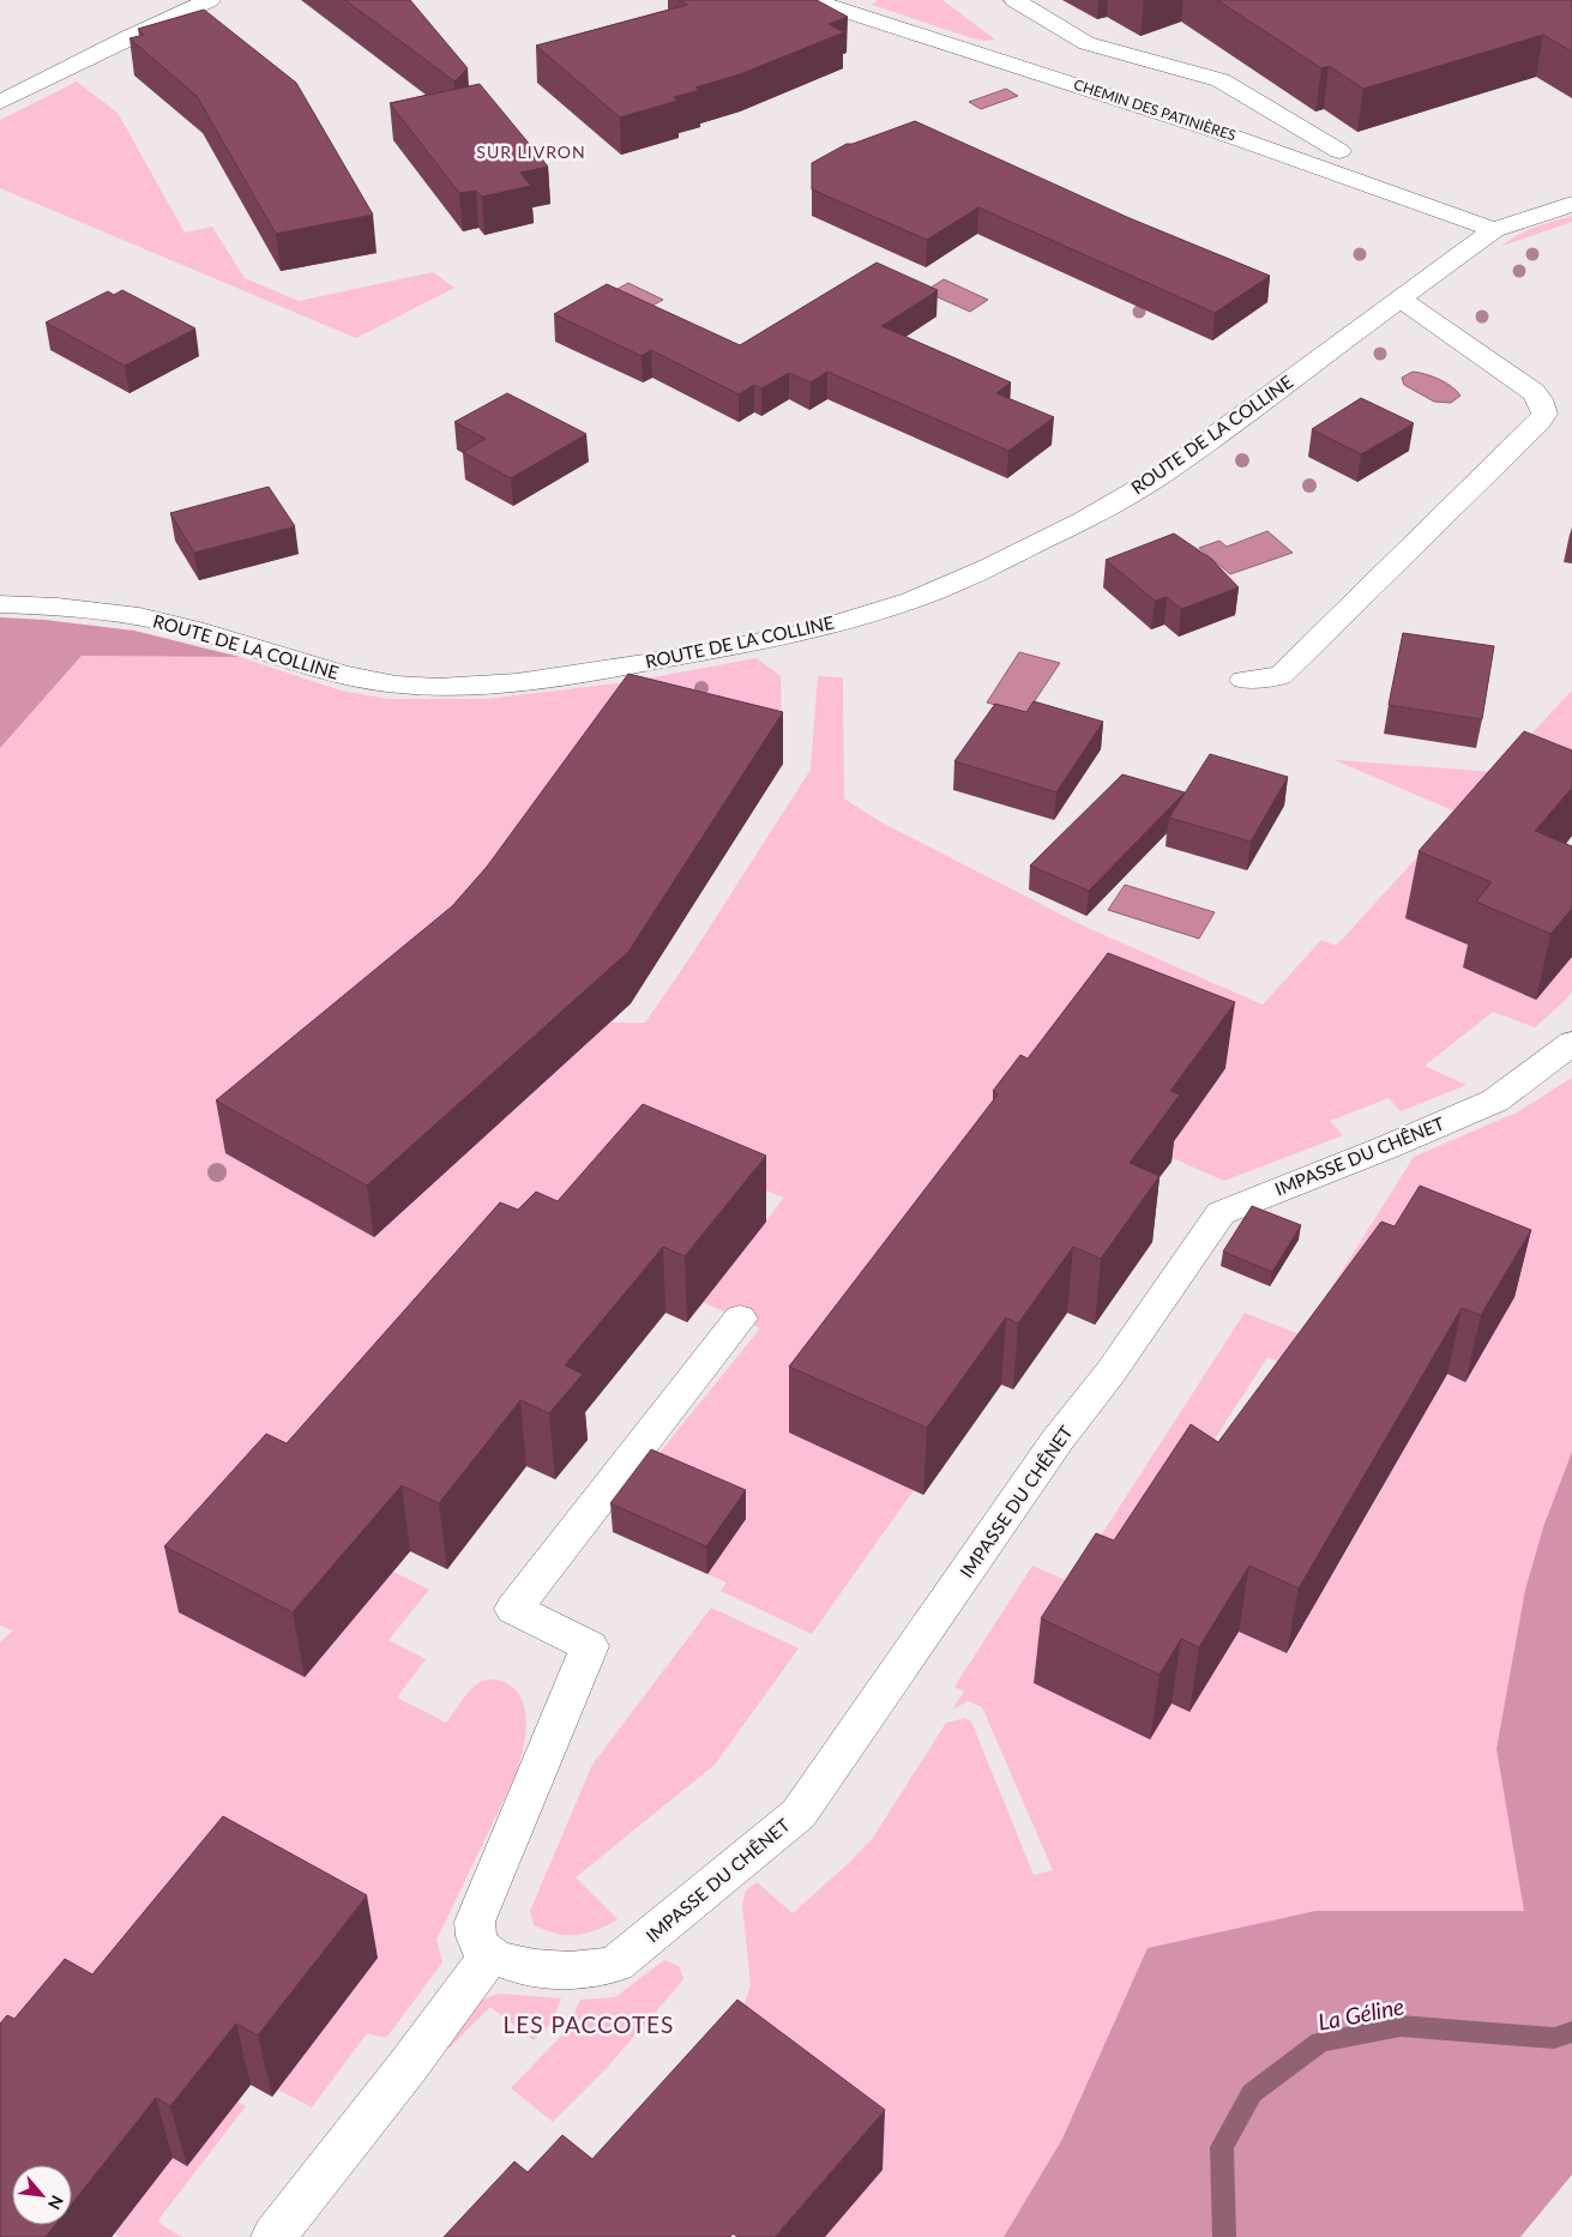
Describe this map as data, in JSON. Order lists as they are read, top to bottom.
{
  "streets": {
    "street": ["CHEMIN DES PATINIÈRES", "ROUTE DE LA COLLINE", "IMPASSE DU CHÊNET"]
  },
  "crossings": [
    ["CHEMIN DES PATINIÈRES", "ROUTE DE LA COLLINE"]
  ],
  "districts": ["SUR LIVRON", "LES PACCOTES"],
  "water": ["La Géline"],
  "north": "bottom right"
}
